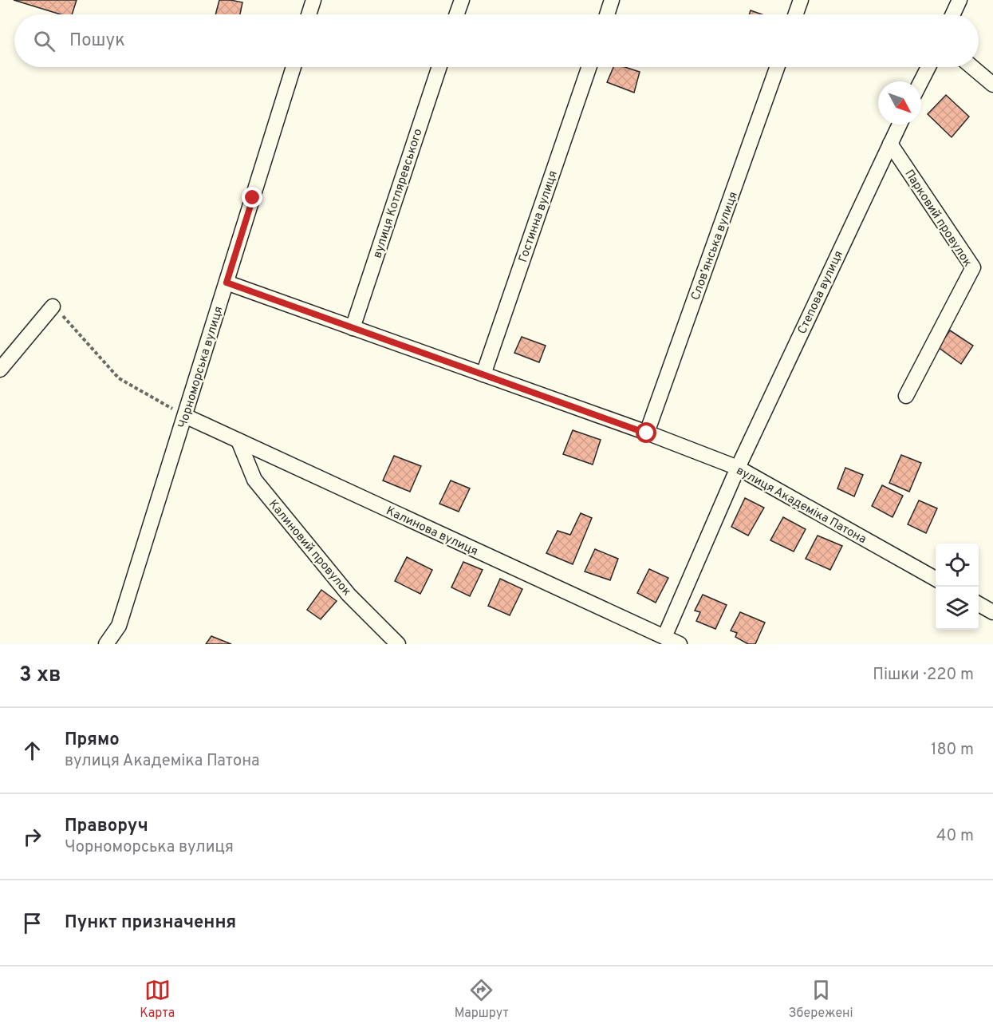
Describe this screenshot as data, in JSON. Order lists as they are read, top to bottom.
{
  "streets": {
    "street": [
      "вулиця Котляревського",
      "Гостинна вулиця",
      "Парковий провулок",
      "Словʼянська вулиця",
      "Степова вулиця",
      "Чорноморська вулиця",
      "вулиця Академіка Патона",
      "Калинова вулиця",
      "Калиновий провулок"
    ]
  },
  "crossings": [
    ["вулиця Котляревського", "вулиця Академіка Патона"],
    ["Гостинна вулиця", "вулиця Академіка Патона"],
    ["Парковий провулок", "Степова вулиця"],
    ["Словʼянська вулиця", "вулиця Академіка Патона"],
    ["Степова вулиця", "вулиця Академіка Патона"],
    ["Степова вулиця", "Калинова вулиця"],
    ["Чорноморська вулиця", "вулиця Академіка Патона"],
    ["Чорноморська вулиця", "Калинова вулиця"],
    ["Калинова вулиця", "Калиновий провулок"]
  ],
  "north": "bottom right",
  "page": {
    "search": "Пошук",
    "heading": ["3 хв", "Пішки · 220 m"],
    "list": [
      ["Прямо", "вулиця Академіка Патона", "180 m"],
      ["Праворуч", "Чорноморська вулиця", "40 m"],
      "Пункт призначення"
    ],
    "nav": ["Карта", "Маршрут", "Збережені"]
  }
}
